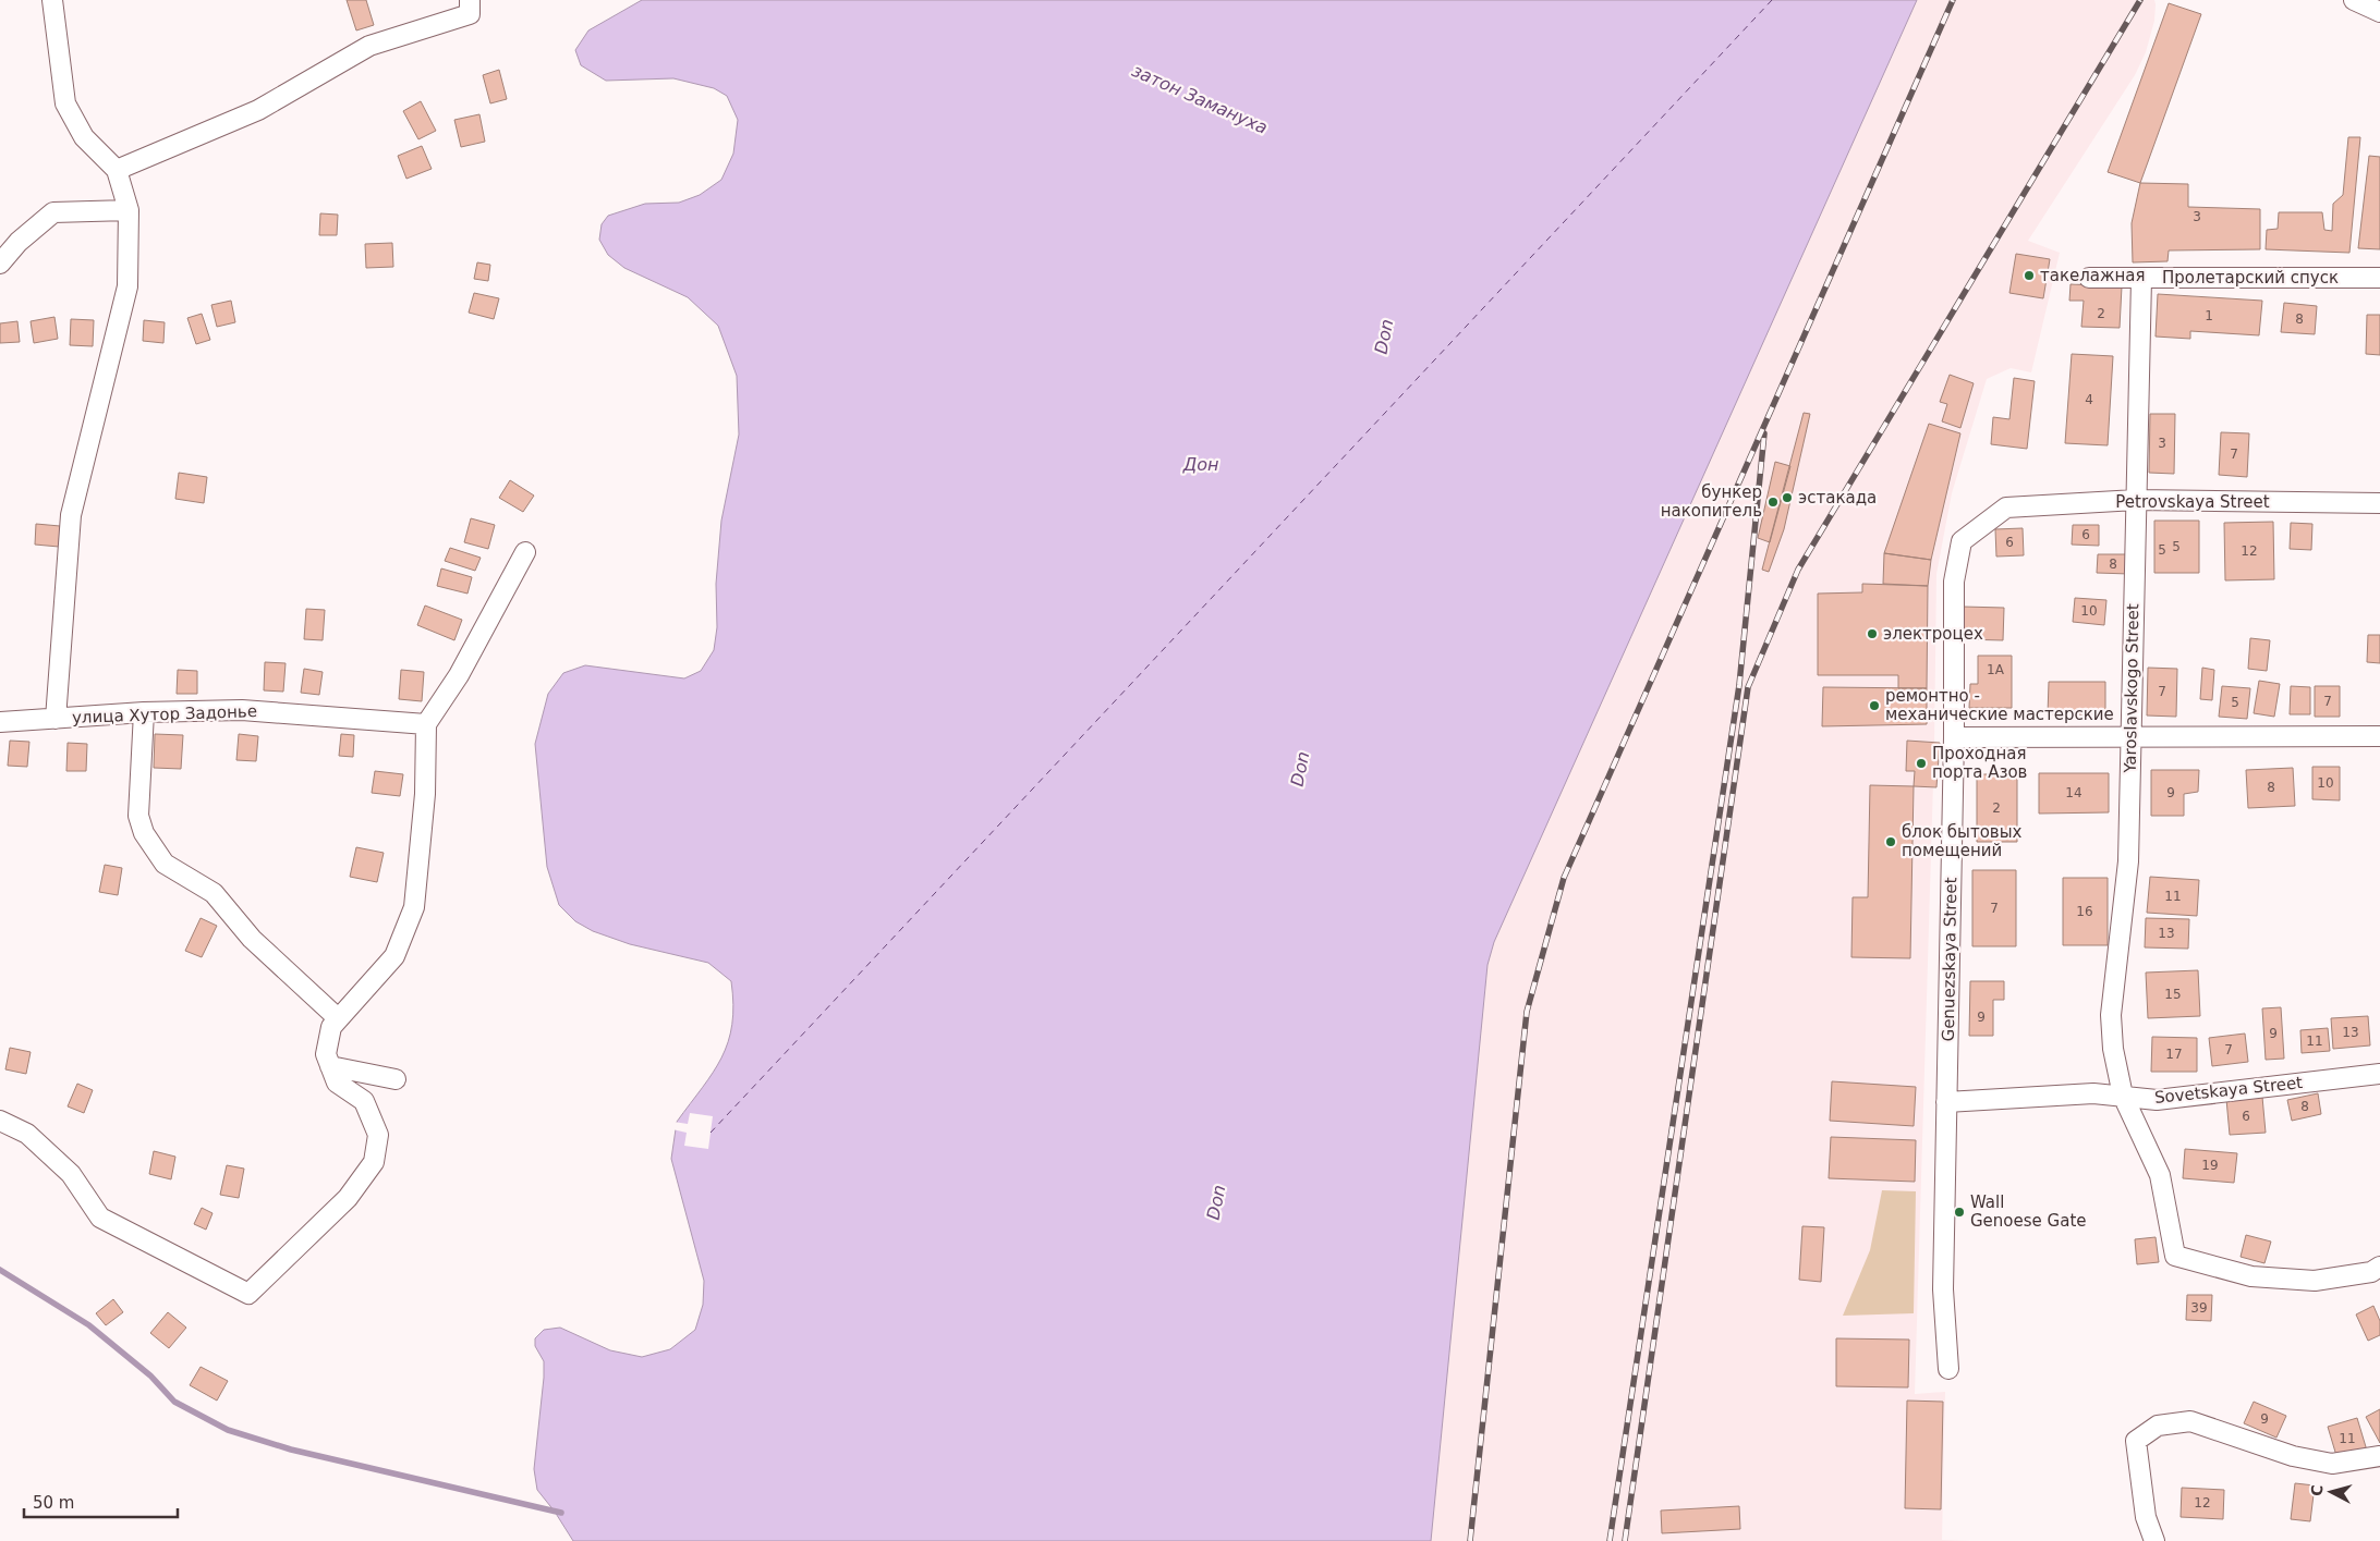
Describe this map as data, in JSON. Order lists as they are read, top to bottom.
{
  "streets": {
    "street": [
      "Пролетарский спуск",
      "Petrovskaya Street",
      "Yaroslavskogo Street",
      "улица Хутор Задонье",
      "Genuezskaya Street",
      "Sovetskaya Street"
    ]
  },
  "crossings": [
    ["Пролетарский спуск", "Yaroslavskogo Street"],
    ["Petrovskaya Street", "Yaroslavskogo Street"],
    ["Petrovskaya Street", "Genuezskaya Street"],
    ["Yaroslavskogo Street", "Sovetskaya Street"],
    ["Genuezskaya Street", "Sovetskaya Street"]
  ],
  "water": ["затон Замануха", "Don", "Дон"],
  "places": [
    "такелажная",
    "эстакада",
    "бункер накопитель",
    "электроцех",
    "ремонтно - механические мастерские",
    "Проходная порта Азов",
    "блок бытовых помещений",
    "Wall Genoese Gate"
  ],
  "house_numbers": [
    "3",
    "2",
    "1",
    "8",
    "4",
    "3",
    "7",
    "6",
    "6",
    "5",
    "5",
    "12",
    "8",
    "10",
    "1А",
    "7",
    "7",
    "5",
    "10",
    "8",
    "14",
    "9",
    "2",
    "11",
    "7",
    "16",
    "13",
    "15",
    "9",
    "13",
    "9",
    "11",
    "7",
    "17",
    "8",
    "6",
    "19",
    "39",
    "9",
    "11",
    "12"
  ],
  "scale_bar": "50 m",
  "north": "left"
}
